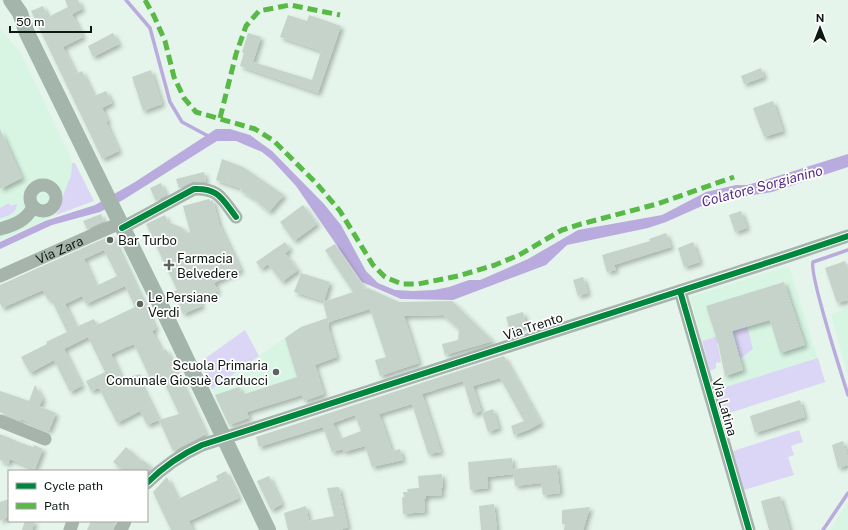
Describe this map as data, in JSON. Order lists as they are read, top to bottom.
{
  "streets": {
    "street": ["Via Zara", "Via Trento", "Via Latina"]
  },
  "crossings": [
    ["Via Trento", "Via Latina"]
  ],
  "water": ["Colatore Sorgianino"],
  "places": {
    "other": ["Bar Turbo", "Le Persiane Verdi", "Scuola Primaria Comunale Giosuè Carducci"],
    "health": ["Farmacia Belvedere"]
  },
  "legend": ["Cycle path", "Path"],
  "scale_bar": "50 m",
  "north": "top"
}
